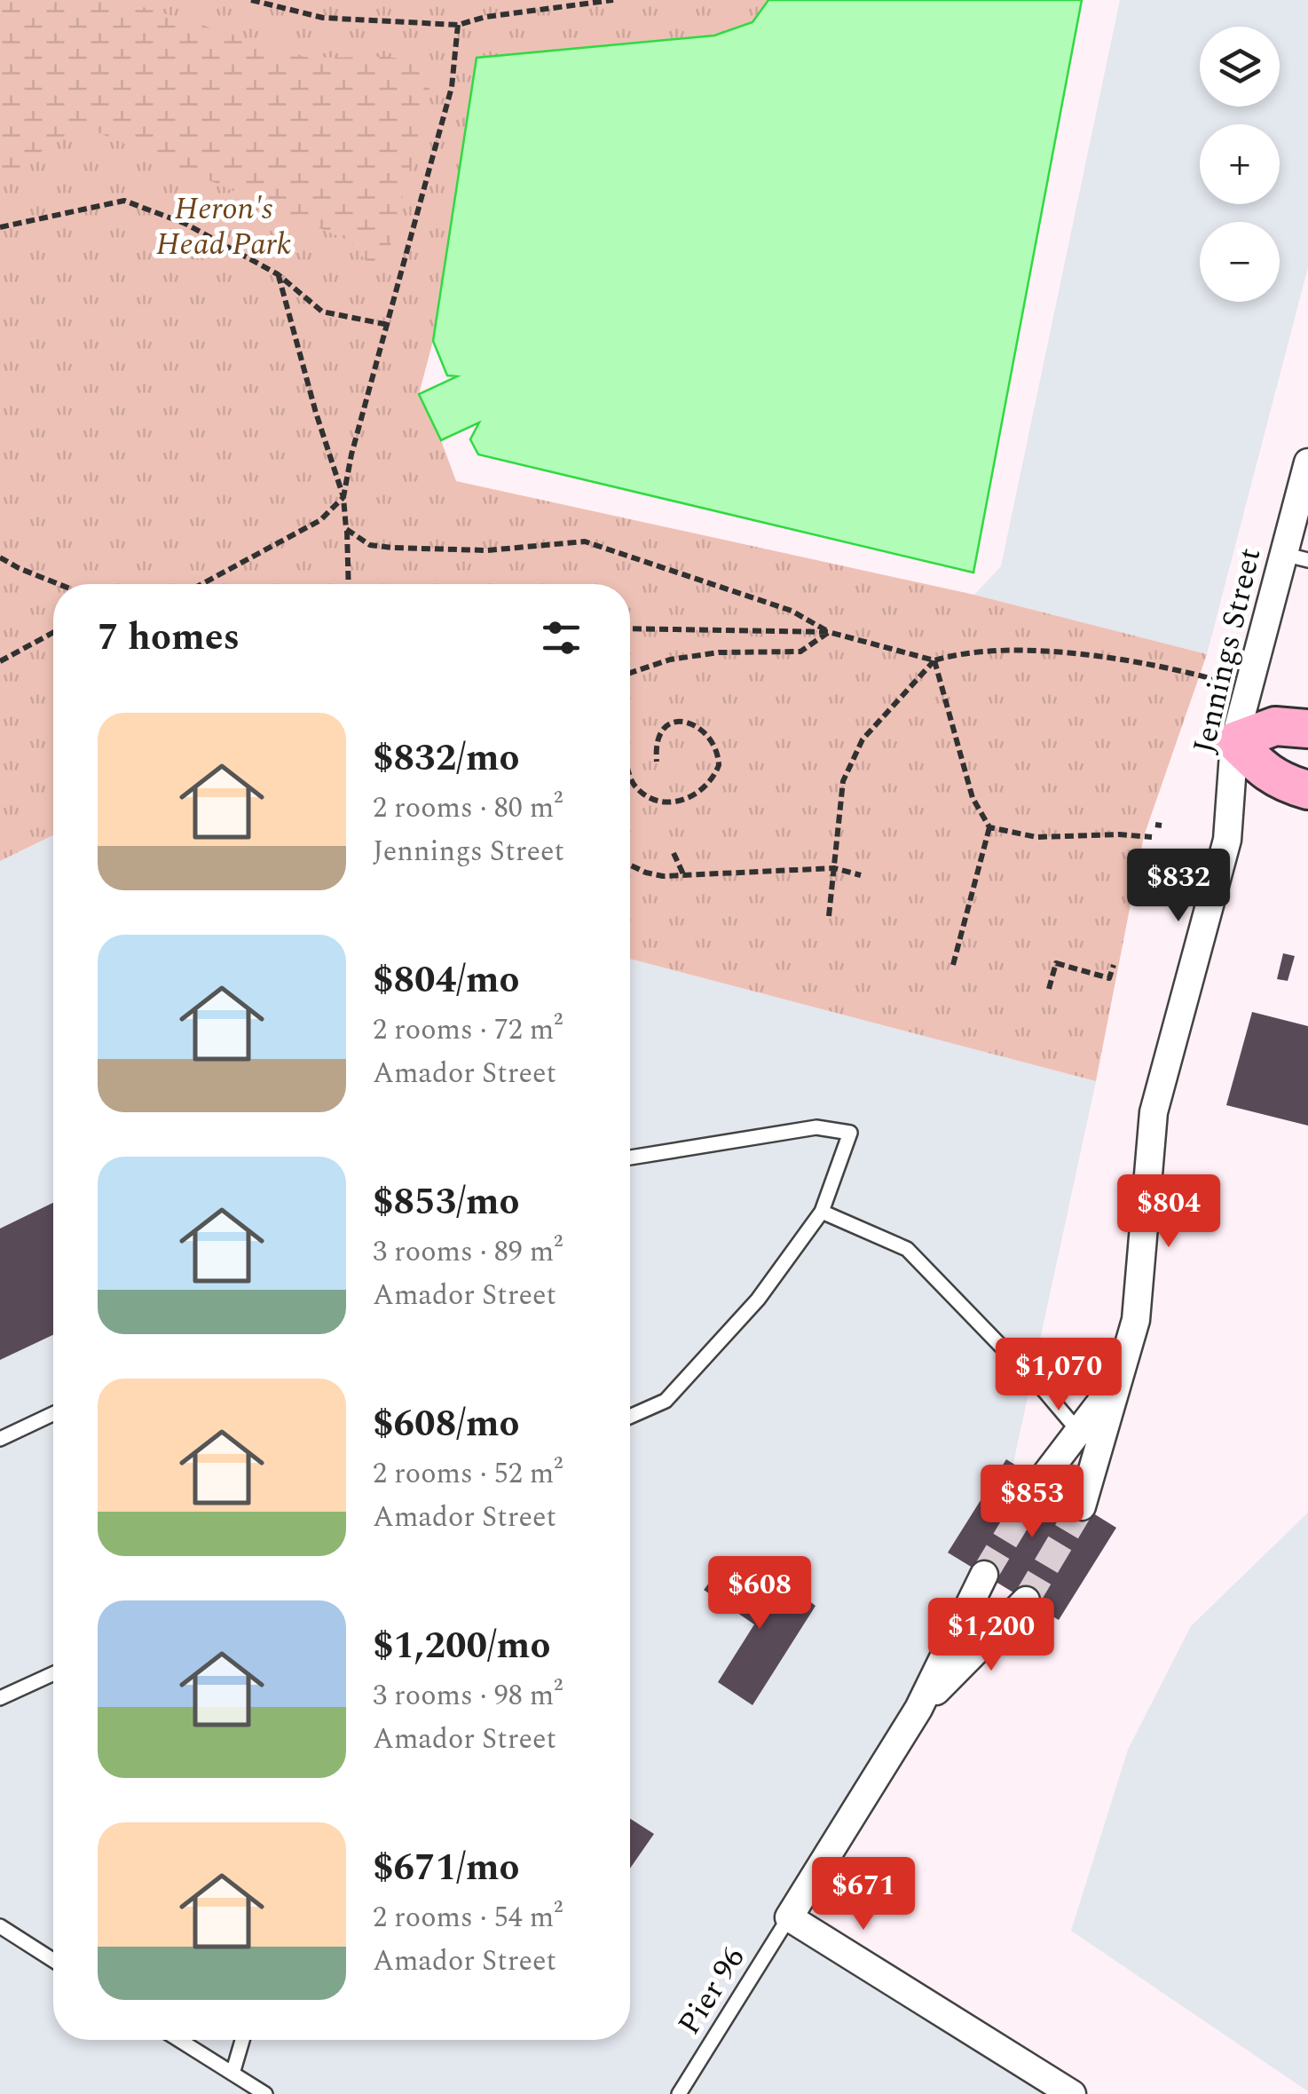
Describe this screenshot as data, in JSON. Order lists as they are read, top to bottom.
{
  "streets": {
    "street": ["Jennings Street"],
    "lane": ["Pier 96"]
  },
  "parks": ["Heron's Head Park"],
  "page": {
    "map_buttons": ["+", "−"],
    "heading": "7 homes",
    "list": [
      {
        "name": "$832/mo",
        "note": "2 rooms · 80 m² · Jennings Street"
      },
      {
        "name": "$804/mo",
        "note": "2 rooms · 72 m² · Amador Street"
      },
      {
        "name": "$853/mo",
        "note": "3 rooms · 89 m² · Amador Street"
      },
      {
        "name": "$608/mo",
        "note": "2 rooms · 52 m² · Amador Street"
      },
      {
        "name": "$1,200/mo",
        "note": "3 rooms · 98 m² · Amador Street"
      },
      {
        "name": "$671/mo",
        "note": "2 rooms · 54 m² · Amador Street"
      }
    ],
    "price": [
      "$832",
      "$804",
      "$1,070",
      "$853",
      "$608",
      "$1,200",
      "$671"
    ]
  }
}
